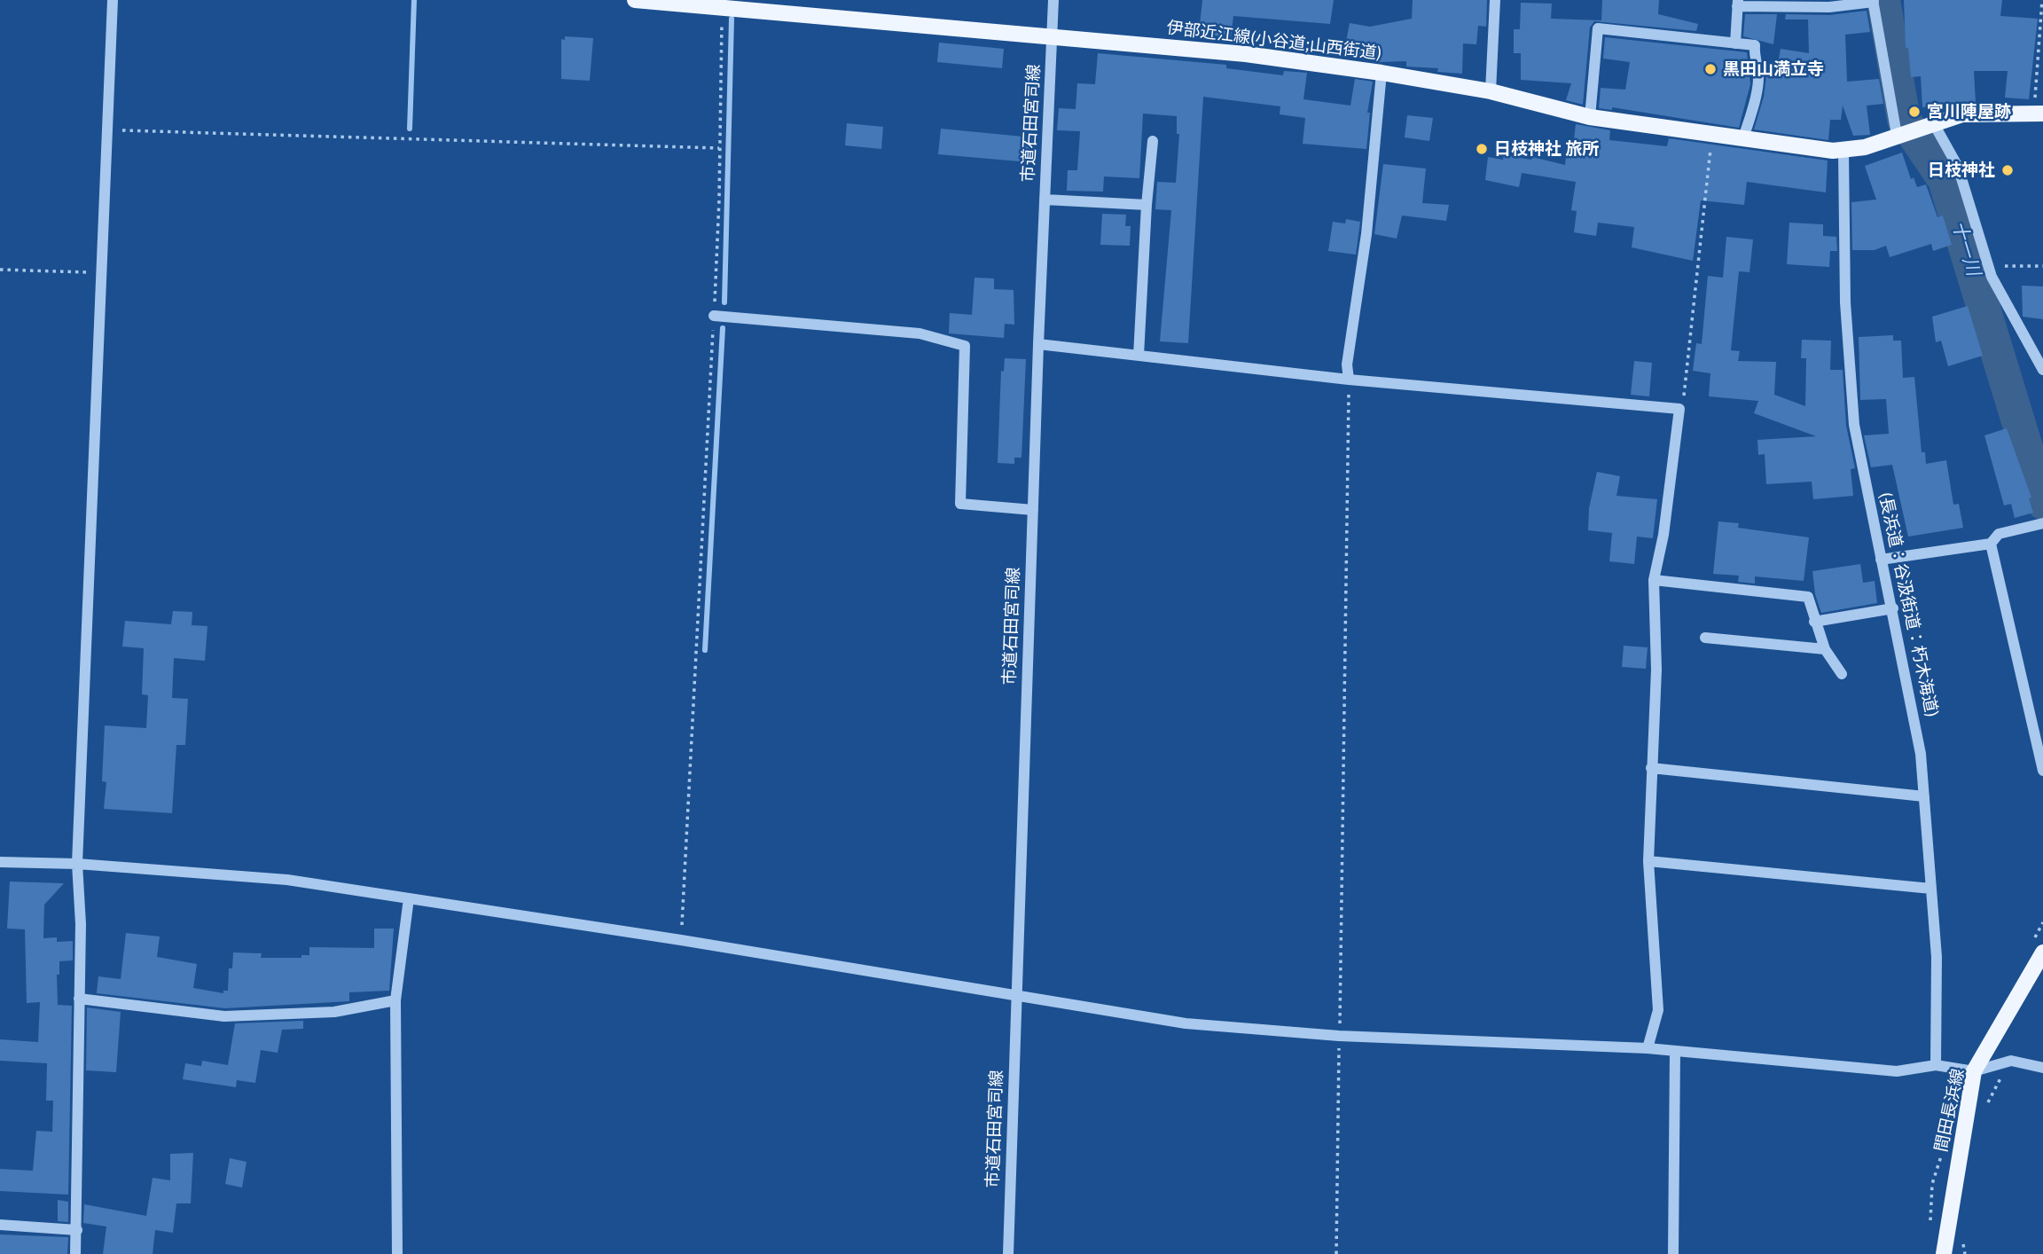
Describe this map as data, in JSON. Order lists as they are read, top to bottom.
{
  "streets": {
    "main road": ["伊部近江線(小谷道;山西街道)", "間田長浜線"],
    "street": ["市道石田宮司線", "(長浜道：谷汲街道：朽木海道)"]
  },
  "crossings": [
    ["伊部近江線(小谷道;山西街道)", "市道石田宮司線"],
    ["伊部近江線(小谷道;山西街道)", "(長浜道：谷汲街道：朽木海道)"]
  ],
  "water": ["十一川"],
  "places": [
    "黒田山満立寺",
    "宮川陣屋跡",
    "日枝神社 旅所",
    "日枝神社"
  ]
}
